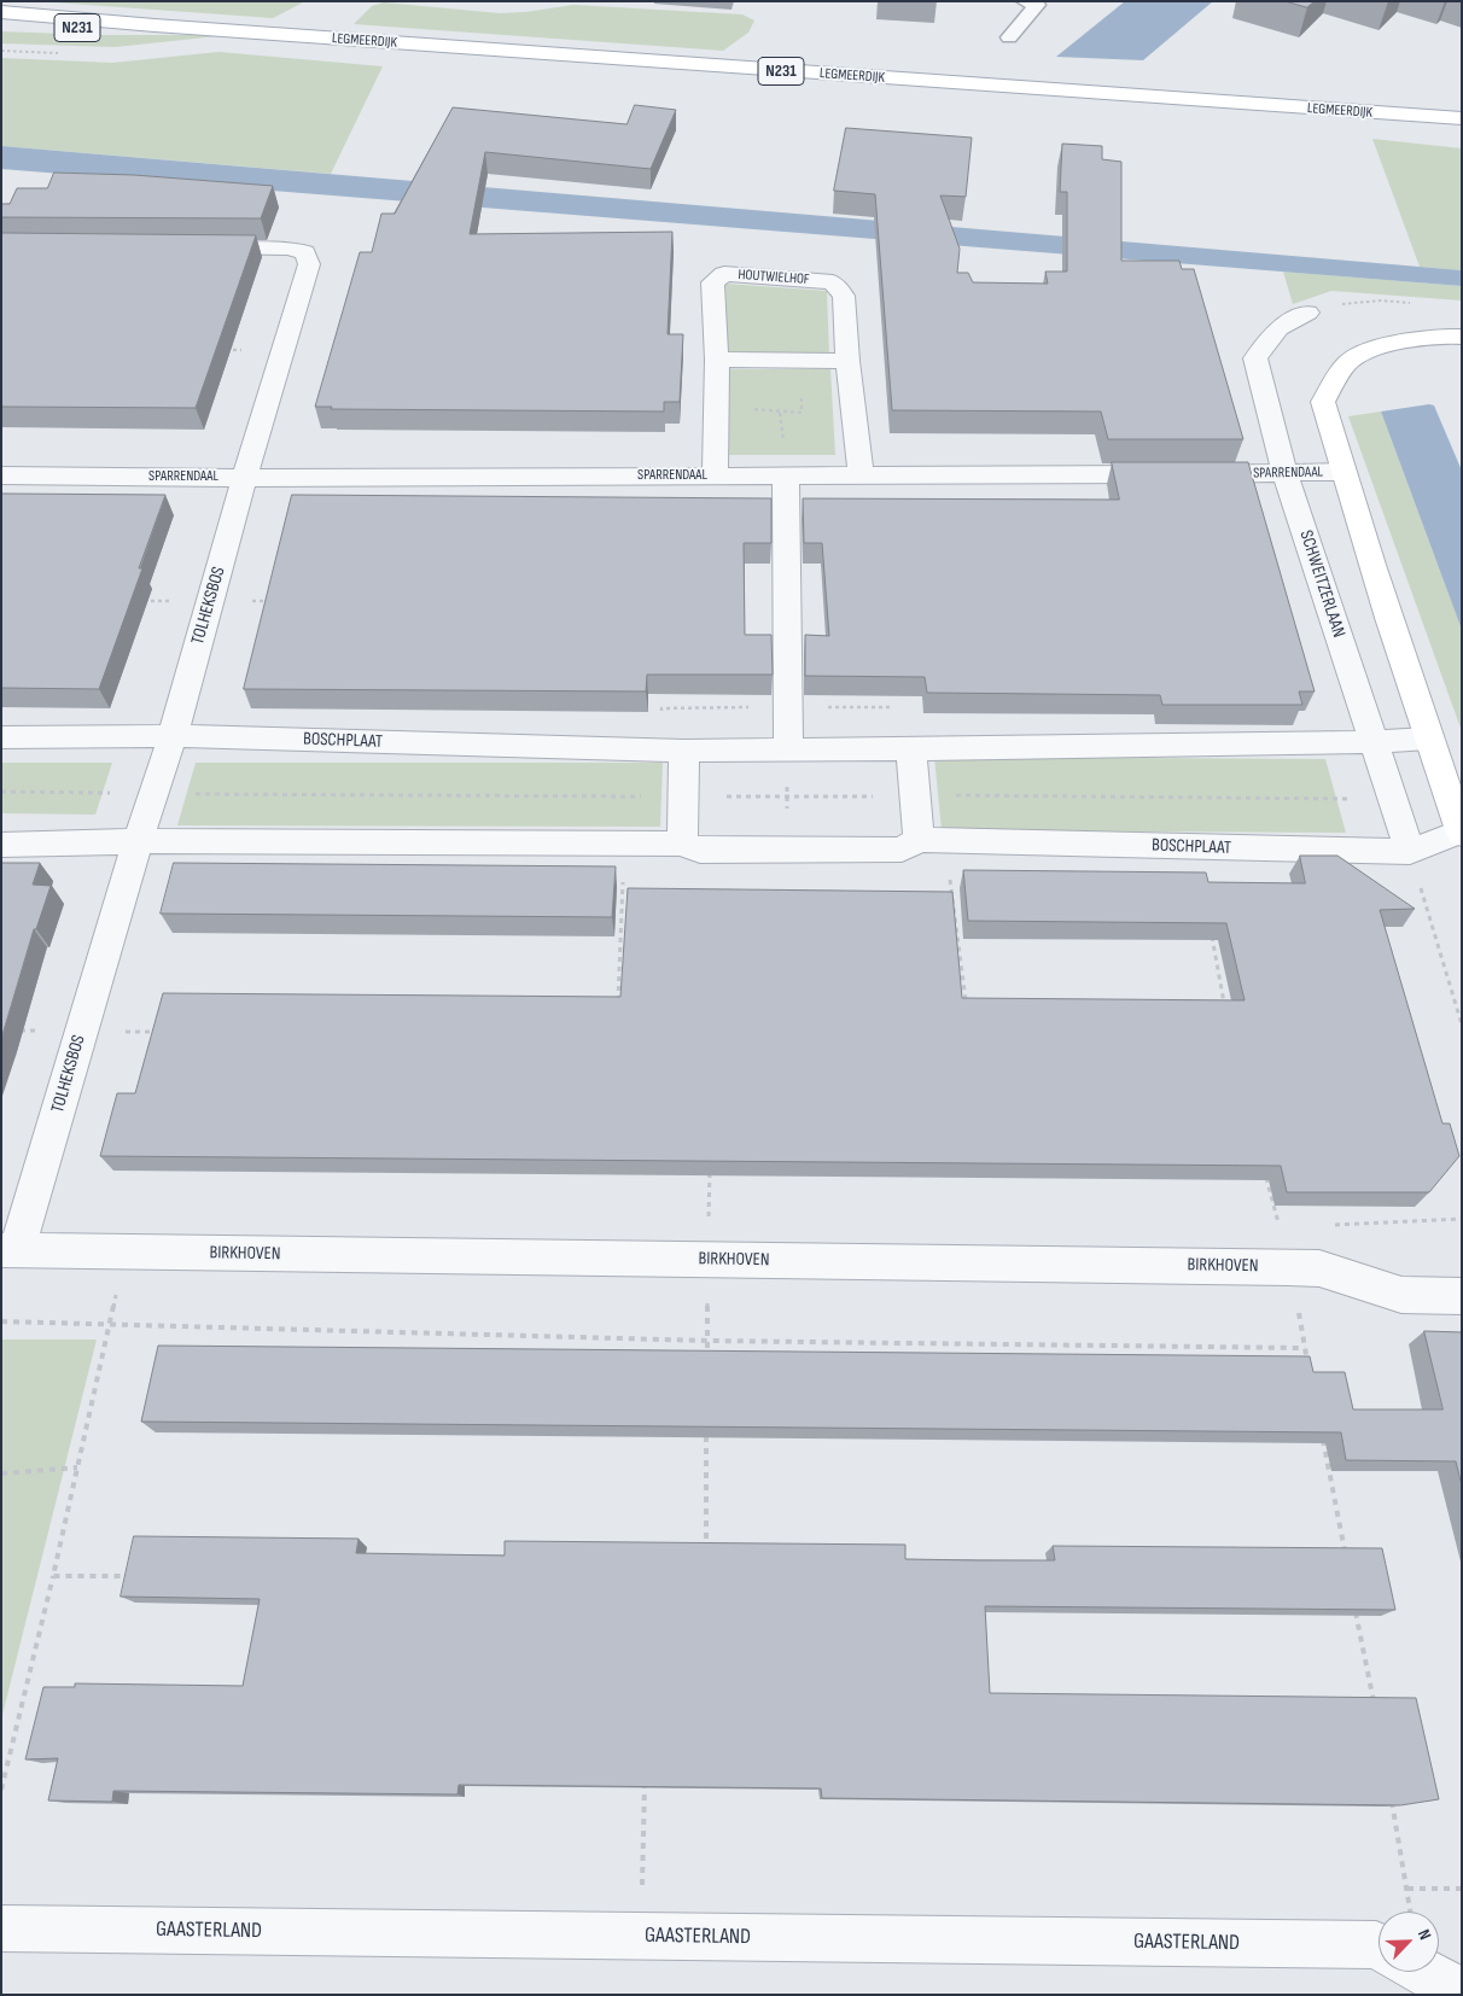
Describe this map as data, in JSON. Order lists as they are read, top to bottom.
{
  "streets": {
    "main road": ["N231", "LEGMEERDIJK"],
    "street": [
      "HOUTWIELHOF",
      "SPARRENDAAL",
      "SCHWEITZERLAAN",
      "TOLHEKSBOS",
      "BOSCHPLAAT",
      "BIRKHOVEN",
      "GAASTERLAND"
    ]
  },
  "crossings": [
    ["HOUTWIELHOF", "SPARRENDAAL"],
    ["SPARRENDAAL", "SCHWEITZERLAAN"],
    ["SPARRENDAAL", "TOLHEKSBOS"],
    ["SCHWEITZERLAAN", "BOSCHPLAAT"],
    ["TOLHEKSBOS", "BOSCHPLAAT"],
    ["TOLHEKSBOS", "BIRKHOVEN"]
  ],
  "north": "top right"
}
